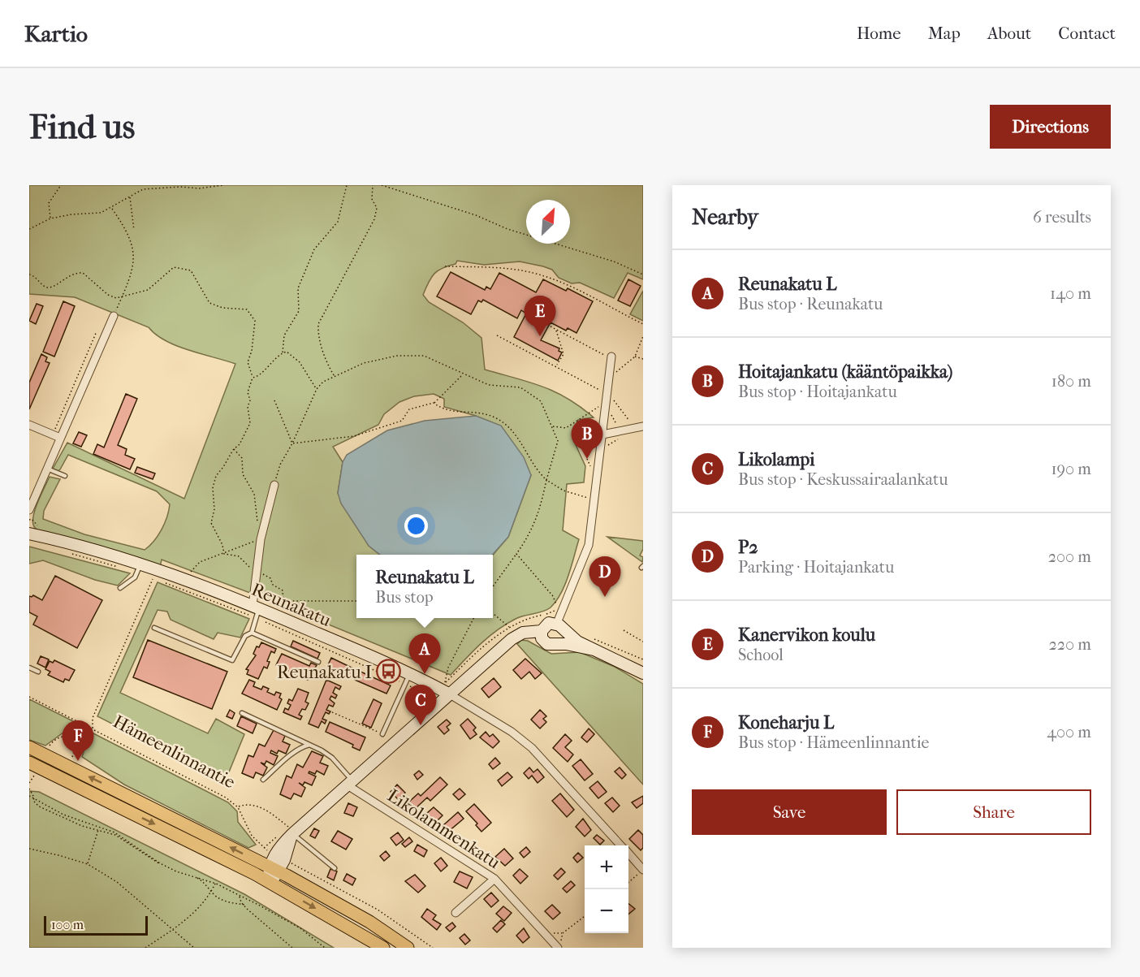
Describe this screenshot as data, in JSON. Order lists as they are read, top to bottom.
{
  "streets": {
    "street": ["Reunakatu", "Likolammenkatu"],
    "path": ["Hämeenlinnantie"]
  },
  "places": {
    "bus stop": ["Reunakatu I"]
  },
  "scale_bar": "100 m",
  "north": "top right",
  "page": {
    "header": "Kartio",
    "nav": [
      "Home",
      "Map",
      "About",
      "Contact"
    ],
    "buttons": [
      "Directions",
      ["Save", "Share"]
    ],
    "title": "Find us",
    "heading": ["Nearby", "6 results"],
    "list": [
      {
        "mark": "A",
        "name": "Reunakatu L",
        "note": "Bus stop · Reunakatu",
        "value": "140 m"
      },
      {
        "mark": "B",
        "name": "Hoitajankatu (kääntöpaikka)",
        "note": "Bus stop · Hoitajankatu",
        "value": "180 m"
      },
      {
        "mark": "C",
        "name": "Likolampi",
        "note": "Bus stop · Keskussairaalankatu",
        "value": "190 m"
      },
      {
        "mark": "D",
        "name": "P2",
        "note": "Parking · Hoitajankatu",
        "value": "200 m"
      },
      {
        "mark": "E",
        "name": "Kanervikon koulu",
        "note": "School",
        "value": "220 m"
      },
      {
        "mark": "F",
        "name": "Koneharju L",
        "note": "Bus stop · Hämeenlinnantie",
        "value": "400 m"
      }
    ],
    "pins": [
      "E",
      "B",
      "D",
      "A",
      "C",
      "F"
    ],
    "popup": ["Reunakatu L", "Bus stop"],
    "map_buttons": ["+", "−"],
    "scale": "100 m"
  }
}
